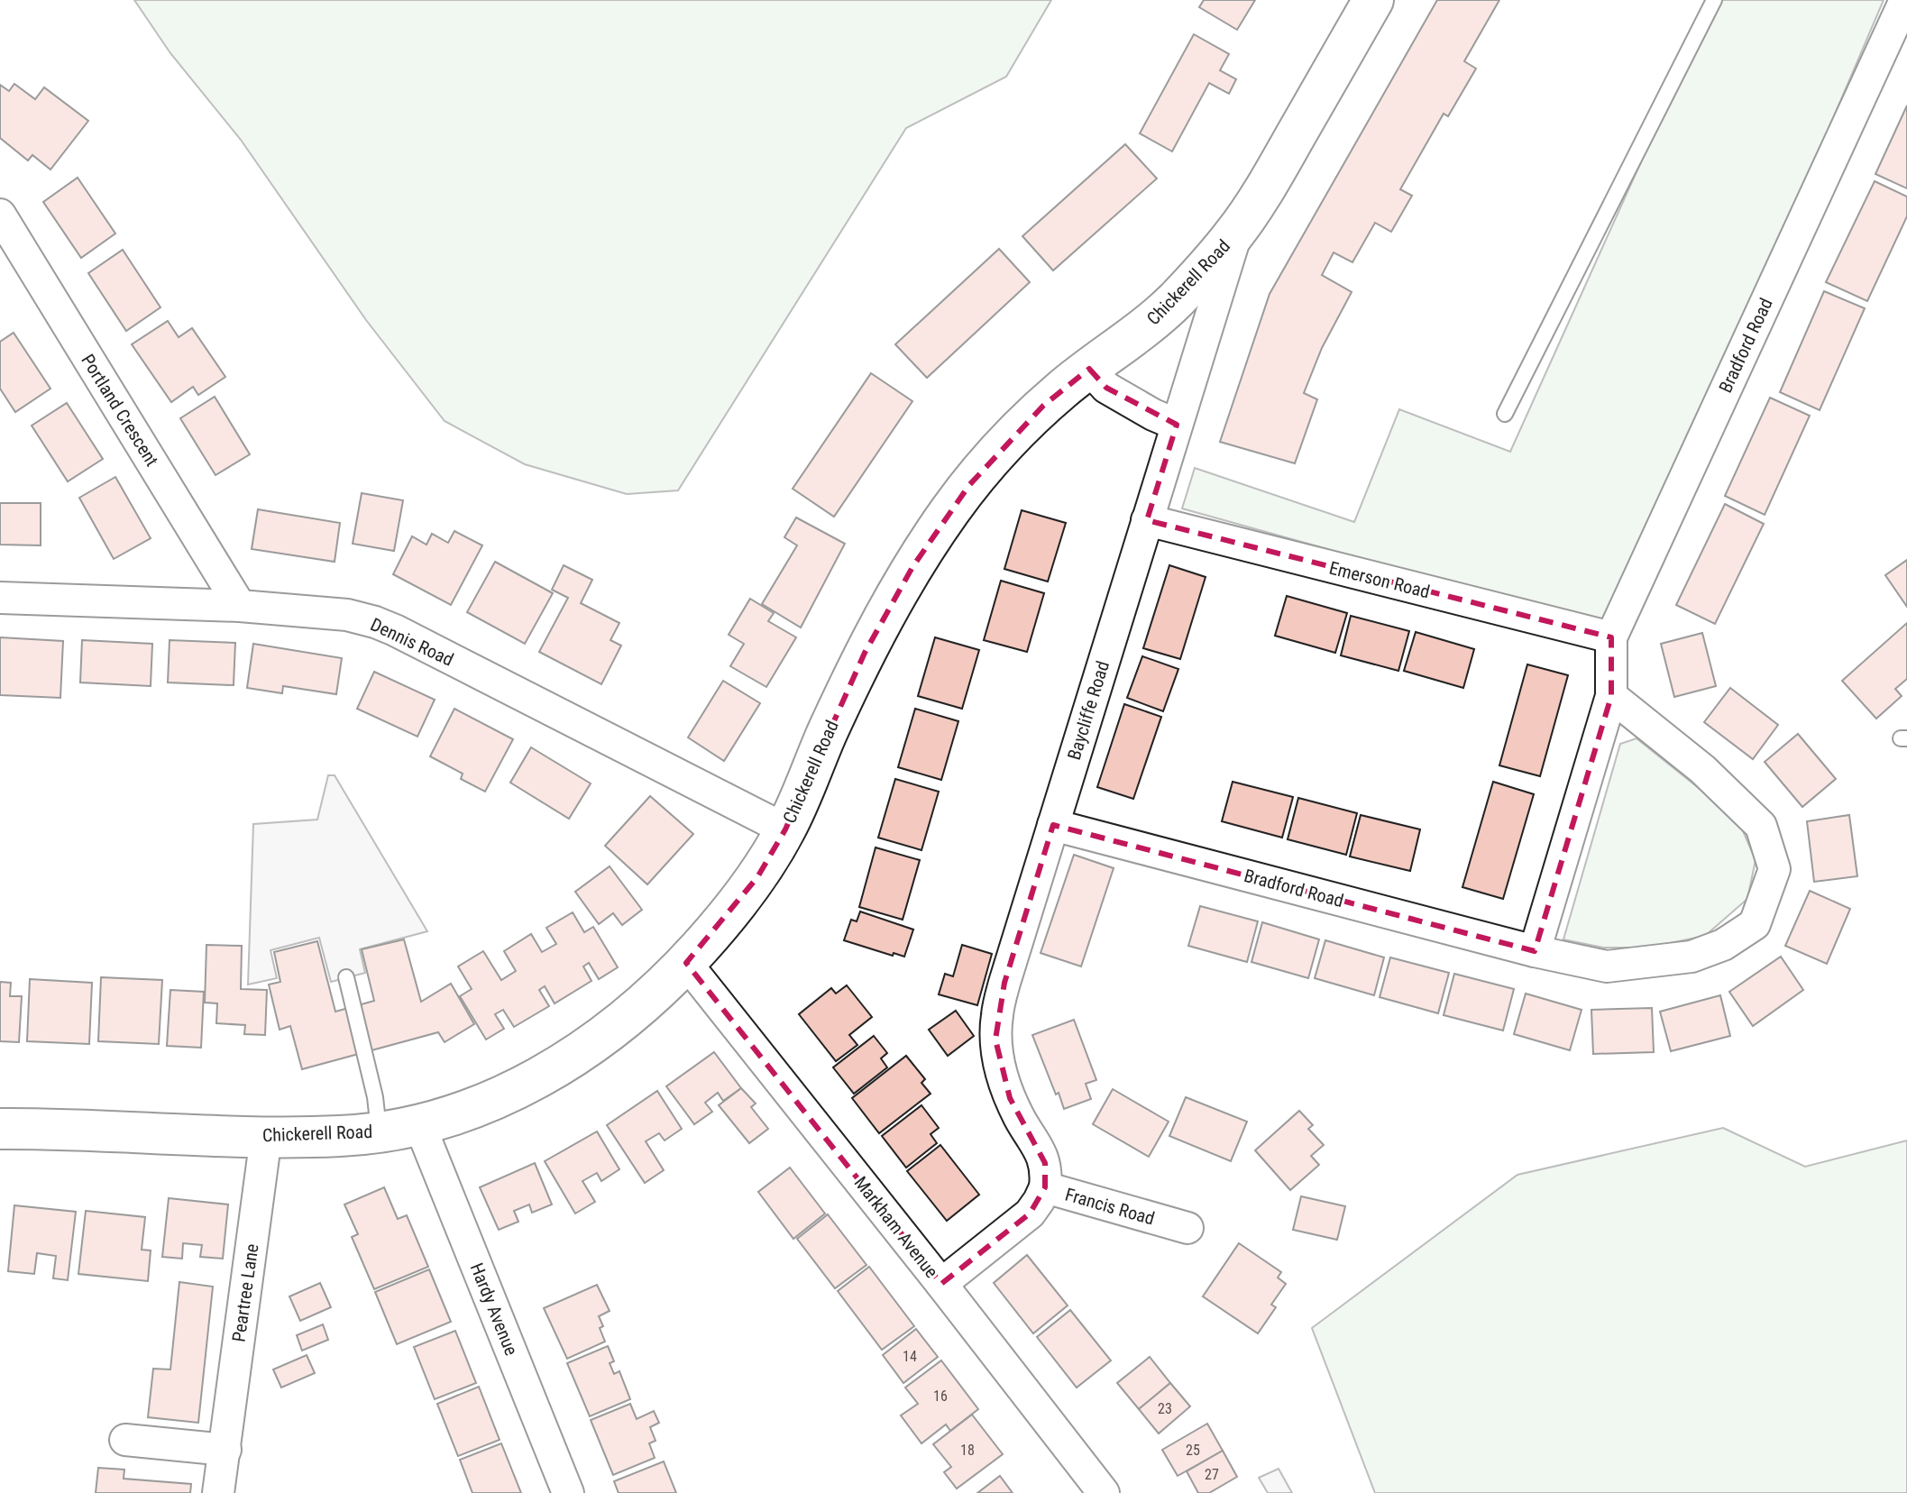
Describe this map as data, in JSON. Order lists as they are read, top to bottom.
{
  "streets": {
    "main road": ["Chickerell Road"],
    "street": [
      "Bradford Road",
      "Portland Crescent",
      "Emerson Road",
      "Dennis Road",
      "Baycliffe Road",
      "Francis Road",
      "Markham Avenue",
      "Peartree Lane",
      "Hardy Avenue"
    ]
  },
  "crossings": [
    ["Chickerell Road", "Dennis Road"],
    ["Chickerell Road", "Baycliffe Road"],
    ["Chickerell Road", "Markham Avenue"],
    ["Chickerell Road", "Peartree Lane"],
    ["Chickerell Road", "Hardy Avenue"],
    ["Bradford Road", "Emerson Road"],
    ["Bradford Road", "Baycliffe Road"],
    ["Portland Crescent", "Dennis Road"],
    ["Emerson Road", "Baycliffe Road"],
    ["Baycliffe Road", "Francis Road"],
    ["Francis Road", "Markham Avenue"]
  ],
  "house_numbers": [
    "14",
    "16",
    "23",
    "18",
    "25",
    "27"
  ]
}
